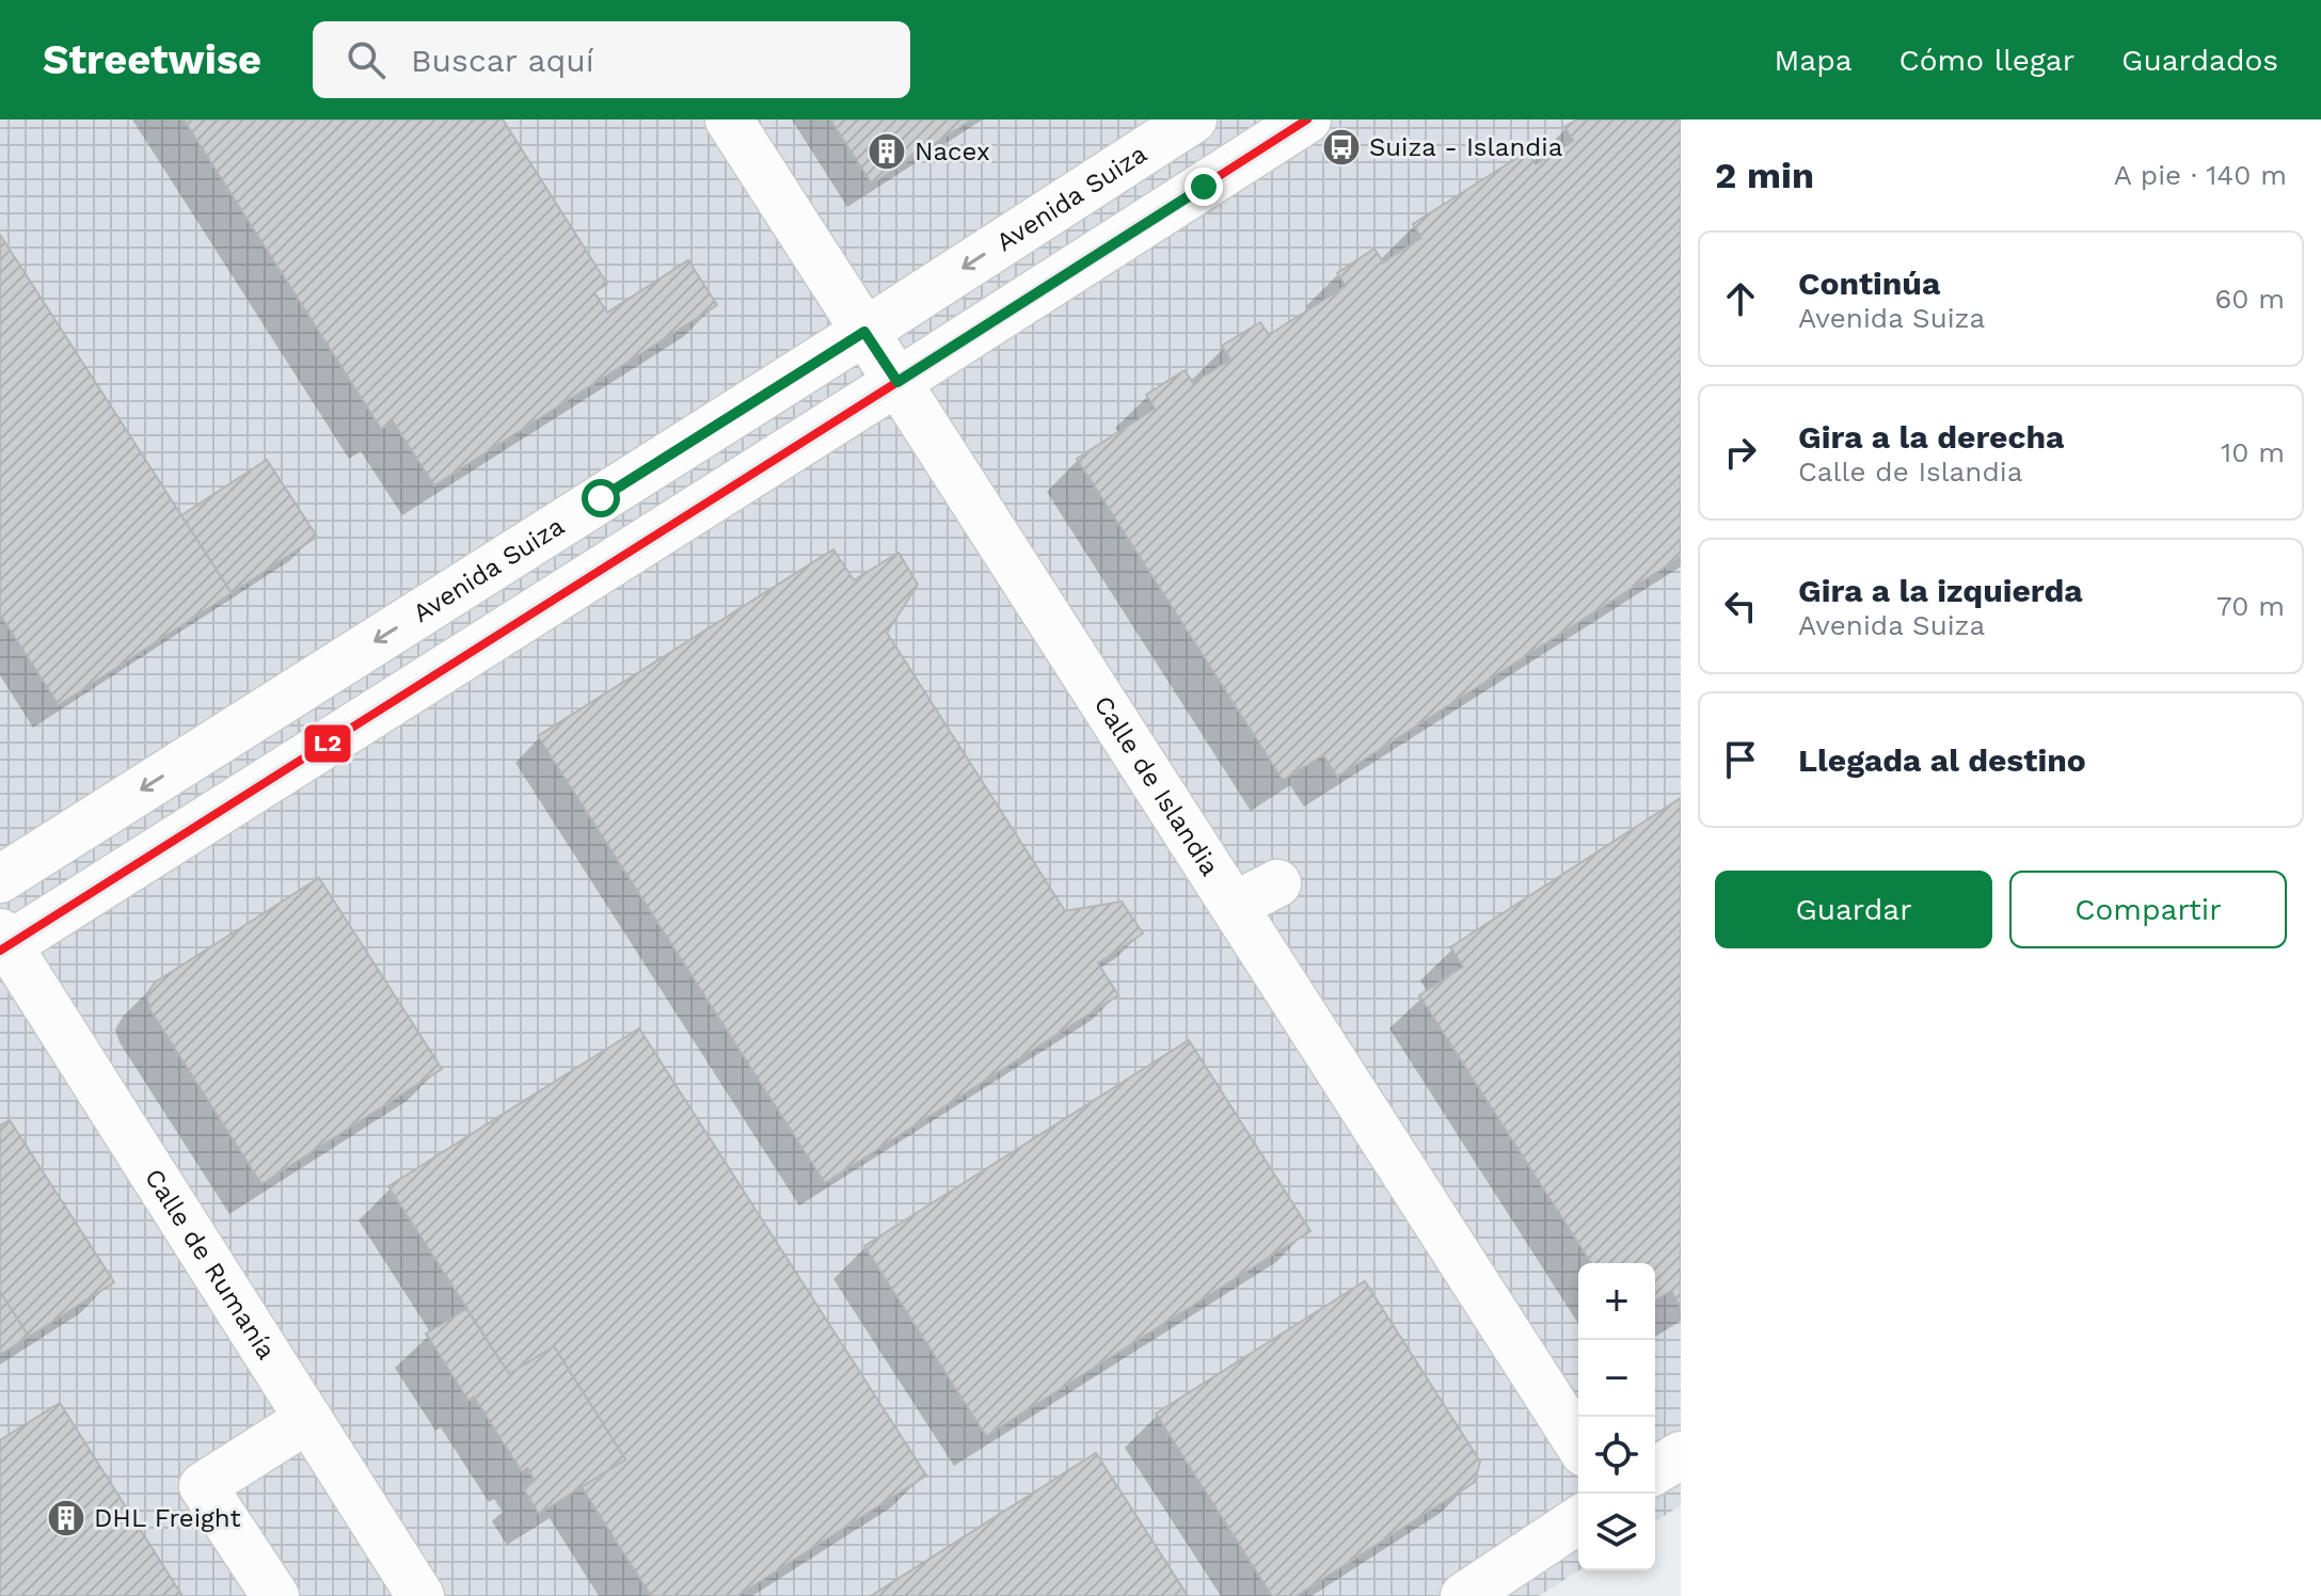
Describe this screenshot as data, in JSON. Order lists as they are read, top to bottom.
{
  "streets": {
    "street": ["Avenida Suiza", "Calle de Islandia", "Calle de Rumanía"]
  },
  "crossings": [
    ["Avenida Suiza", "Calle de Islandia"]
  ],
  "places": {
    "bus stop": ["Suiza - Islandia"],
    "building": ["Nacex", "DHL Freight"]
  },
  "lines": ["transit line L2"],
  "page": {
    "header": "Streetwise",
    "search": "Buscar aquí",
    "nav": ["Mapa", "Cómo llegar", "Guardados"],
    "heading": ["2 min", "A pie · 140 m"],
    "list": [
      ["Continúa", "Avenida Suiza", "60 m"],
      ["Gira a la derecha", "Calle de Islandia", "10 m"],
      ["Gira a la izquierda", "Avenida Suiza", "70 m"],
      "Llegada al destino"
    ],
    "buttons": ["Guardar", "Compartir"],
    "map_buttons": ["+", "−"]
  }
}
